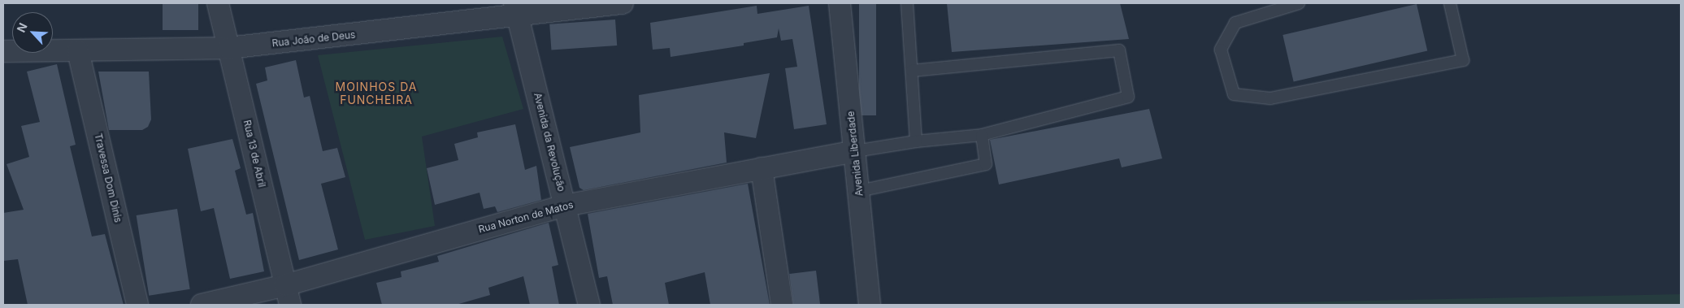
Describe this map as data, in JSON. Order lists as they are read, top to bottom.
{
  "streets": {
    "street": [
      "Rua João de Deus",
      "Avenida da Revolução",
      "Rua 13 de Abril",
      "Avenida Liberdade",
      "Travessa Dom Dinis",
      "Rua Norton de Matos"
    ]
  },
  "crossings": [
    ["Rua João de Deus", "Avenida da Revolução"],
    ["Rua João de Deus", "Rua 13 de Abril"],
    ["Rua João de Deus", "Travessa Dom Dinis"],
    ["Avenida da Revolução", "Rua Norton de Matos"],
    ["Rua 13 de Abril", "Rua Norton de Matos"],
    ["Avenida Liberdade", "Rua Norton de Matos"]
  ],
  "districts": ["MOINHOS DA FUNCHEIRA"],
  "north": "top left"
}
